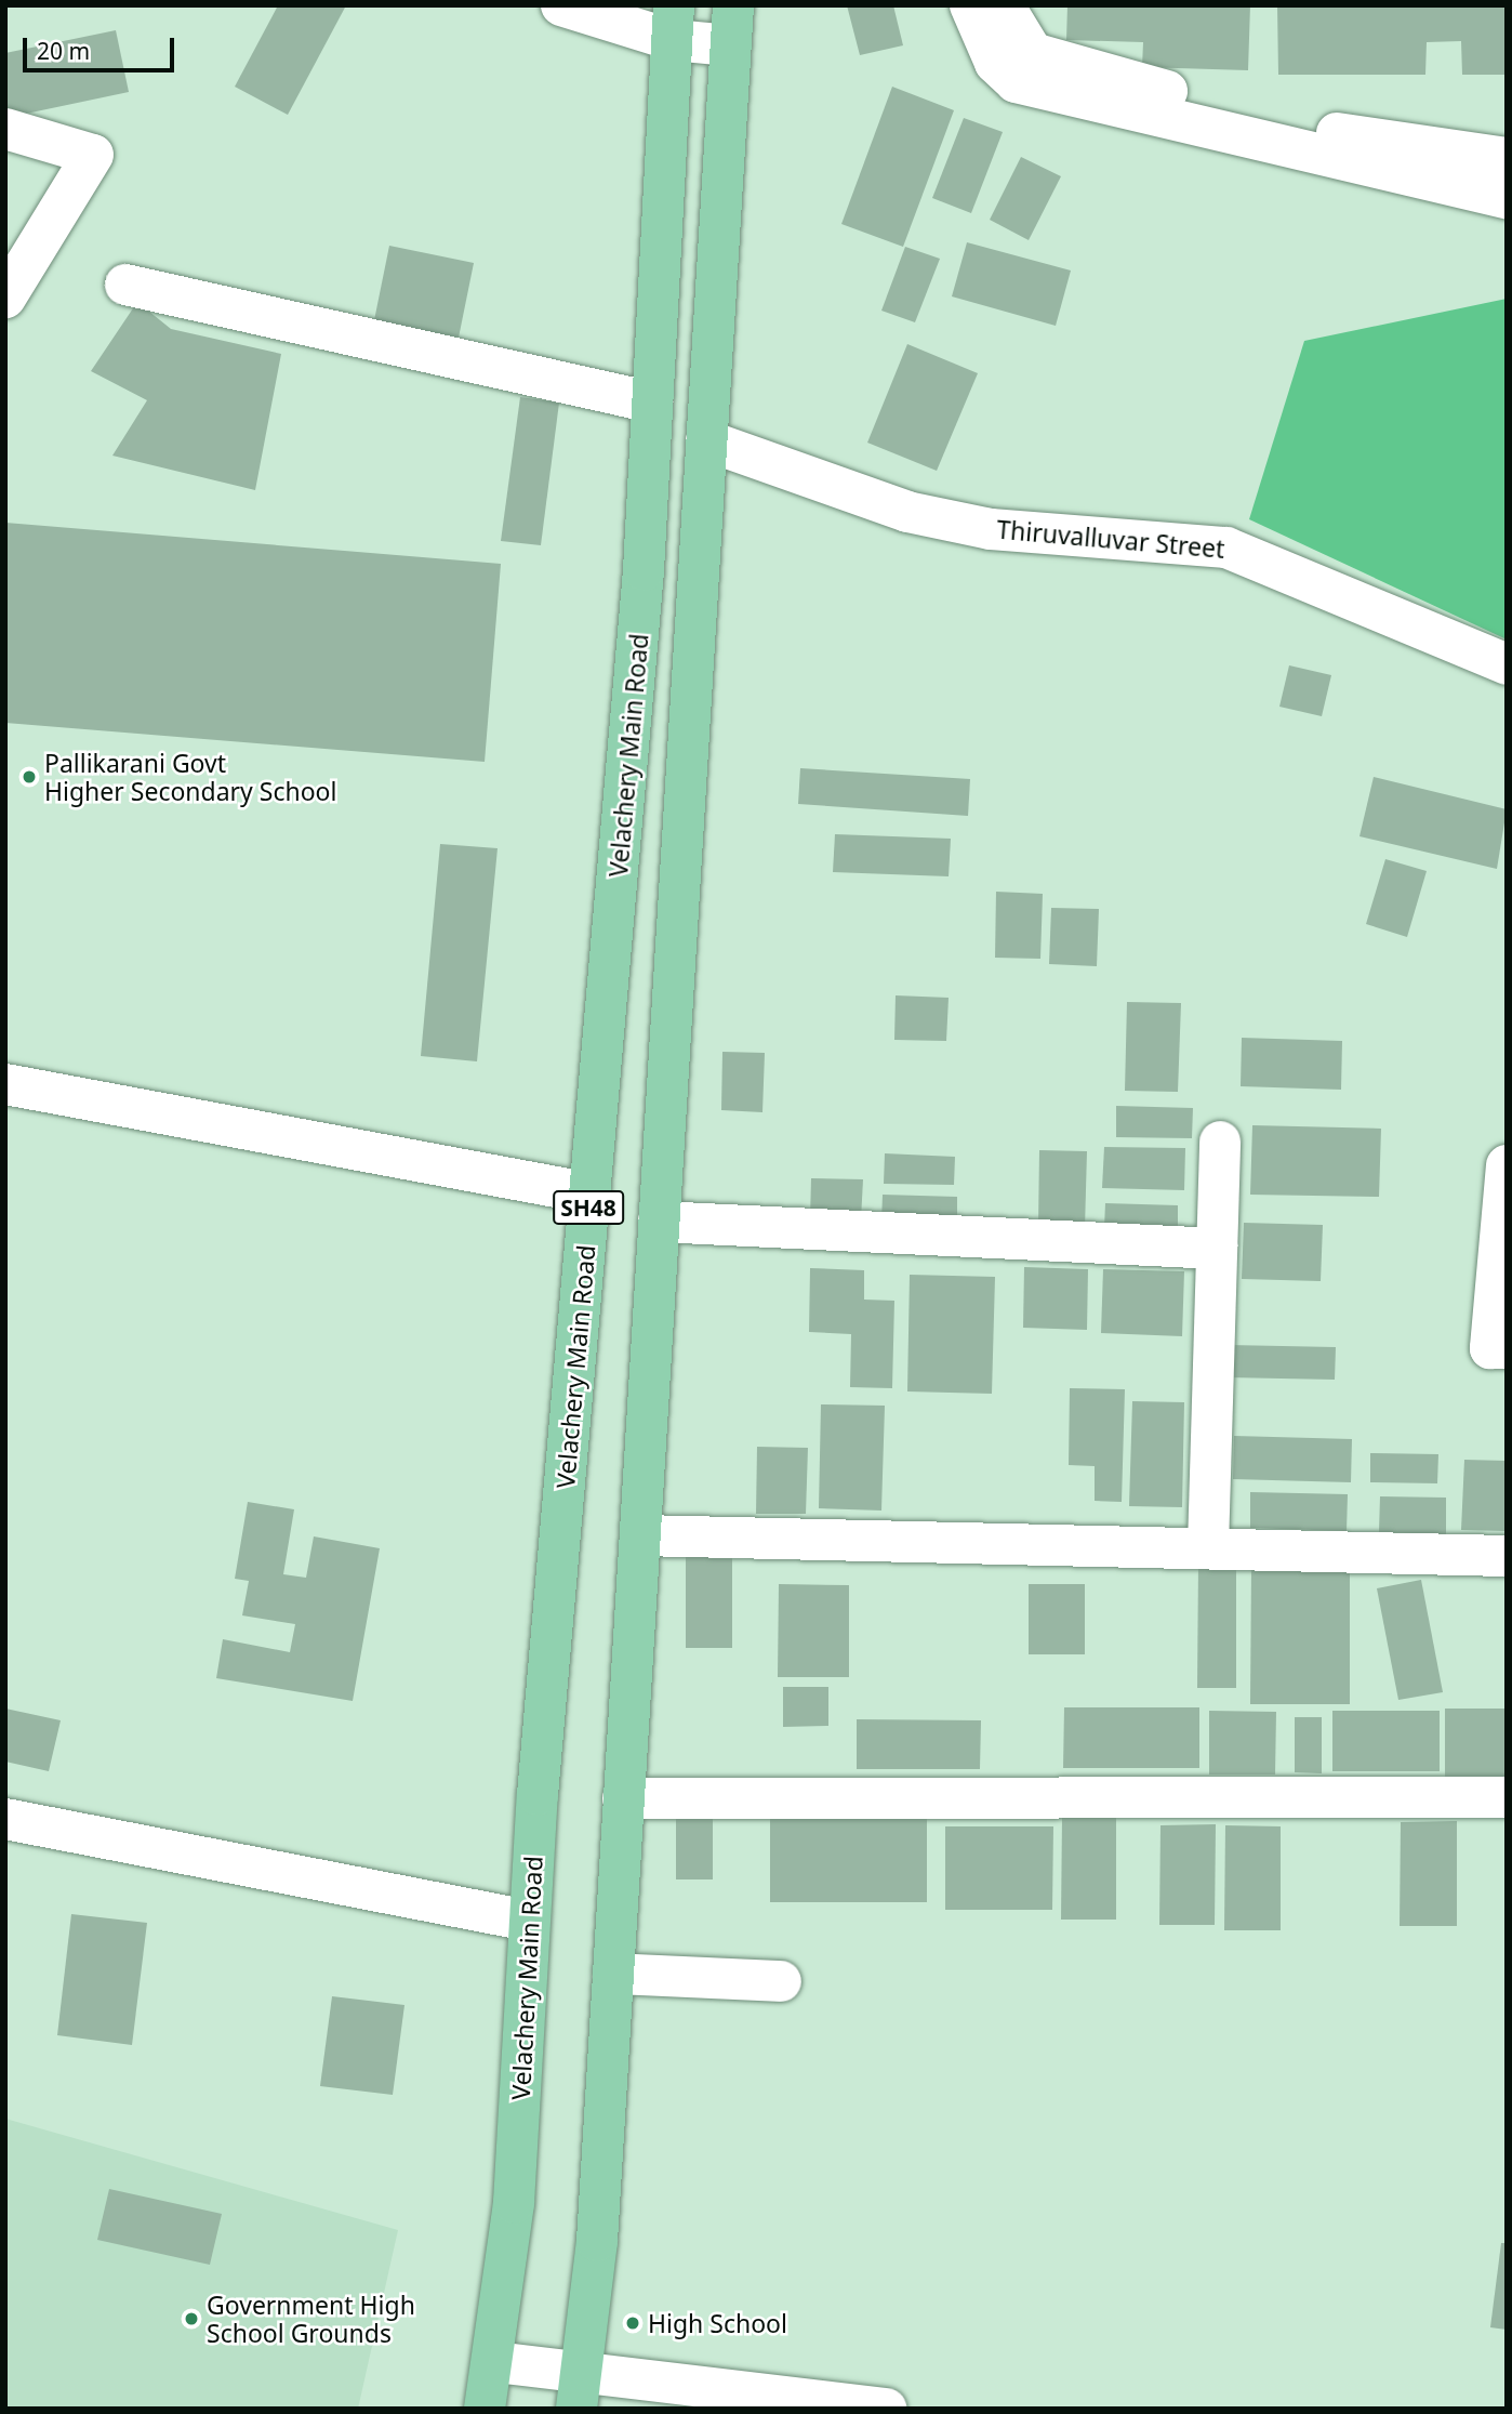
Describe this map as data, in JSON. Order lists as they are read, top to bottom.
{
  "streets": {
    "main road": ["Velachery Main Road", "SH48"],
    "street": ["Thiruvalluvar Street"]
  },
  "crossings": [
    ["Thiruvalluvar Street", "SH48"]
  ],
  "places": ["Pallikarani Govt Higher Secondary School", "Government High School Grounds", "High School"],
  "scale_bar": "20 m"
}
